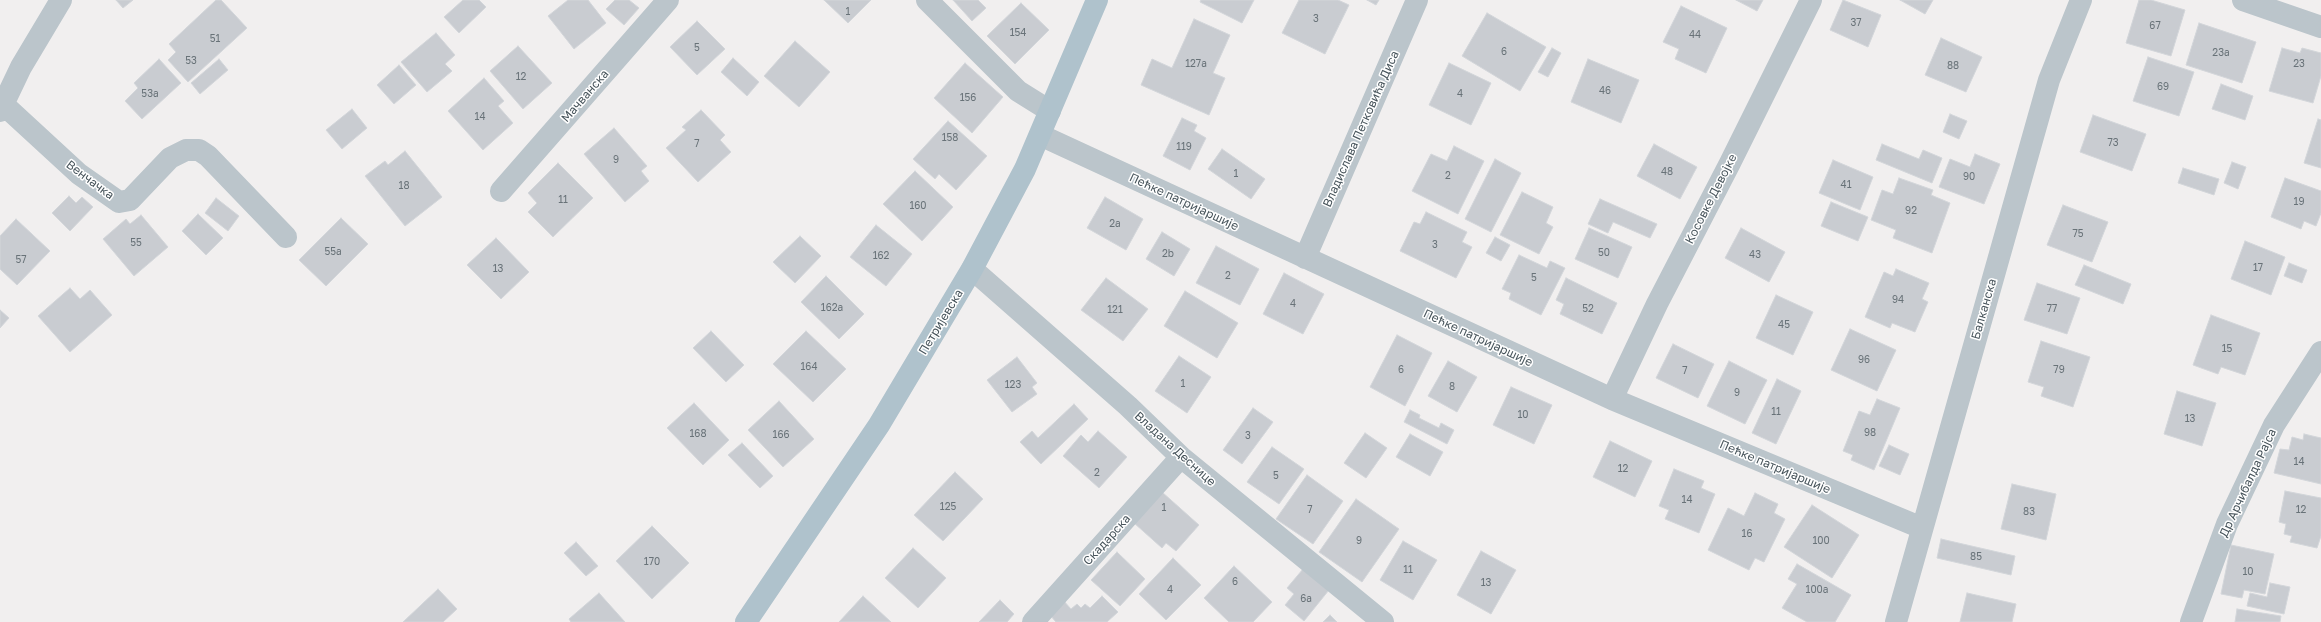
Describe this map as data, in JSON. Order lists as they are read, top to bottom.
{
  "streets": {
    "main road": ["Петријевска"],
    "street": [
      "Мачванска",
      "Владислава Петковића Диса",
      "Венчачка",
      "Косовке Девојке",
      "Пећке патријаршије",
      "Балканска",
      "Владана Деснице",
      "Др Арчибалда Рајса",
      "Скадарска"
    ]
  },
  "crossings": [
    ["Владислава Петковића Диса", "Пећке патријаршије"],
    ["Косовке Девојке", "Пећке патријаршије"],
    ["Пећке патријаршије", "Балканска"],
    ["Пећке патријаршије", "Петријевска"],
    ["Петријевска", "Владана Деснице"],
    ["Владана Деснице", "Скадарска"]
  ],
  "house_numbers": [
    "1",
    "3",
    "37",
    "67",
    "154",
    "44",
    "51",
    "5",
    "6",
    "23a",
    "53",
    "127a",
    "23",
    "88",
    "12",
    "69",
    "46",
    "53a",
    "4",
    "156",
    "14",
    "158",
    "73",
    "7",
    "119",
    "9",
    "48",
    "1",
    "2",
    "90",
    "41",
    "18",
    "11",
    "19",
    "160",
    "92",
    "2a",
    "75",
    "55",
    "3",
    "55a",
    "50",
    "2b",
    "43",
    "162",
    "57",
    "17",
    "13",
    "2",
    "5",
    "94",
    "4",
    "162a",
    "52",
    "77",
    "121",
    "45",
    "15",
    "96",
    "164",
    "6",
    "79",
    "7",
    "1",
    "123",
    "8",
    "9",
    "11",
    "10",
    "13",
    "98",
    "168",
    "166",
    "3",
    "14",
    "12",
    "2",
    "5",
    "14",
    "125",
    "1",
    "7",
    "12",
    "83",
    "16",
    "9",
    "100",
    "85",
    "170",
    "11",
    "10",
    "6",
    "13",
    "4",
    "100a",
    "6a"
  ]
}
